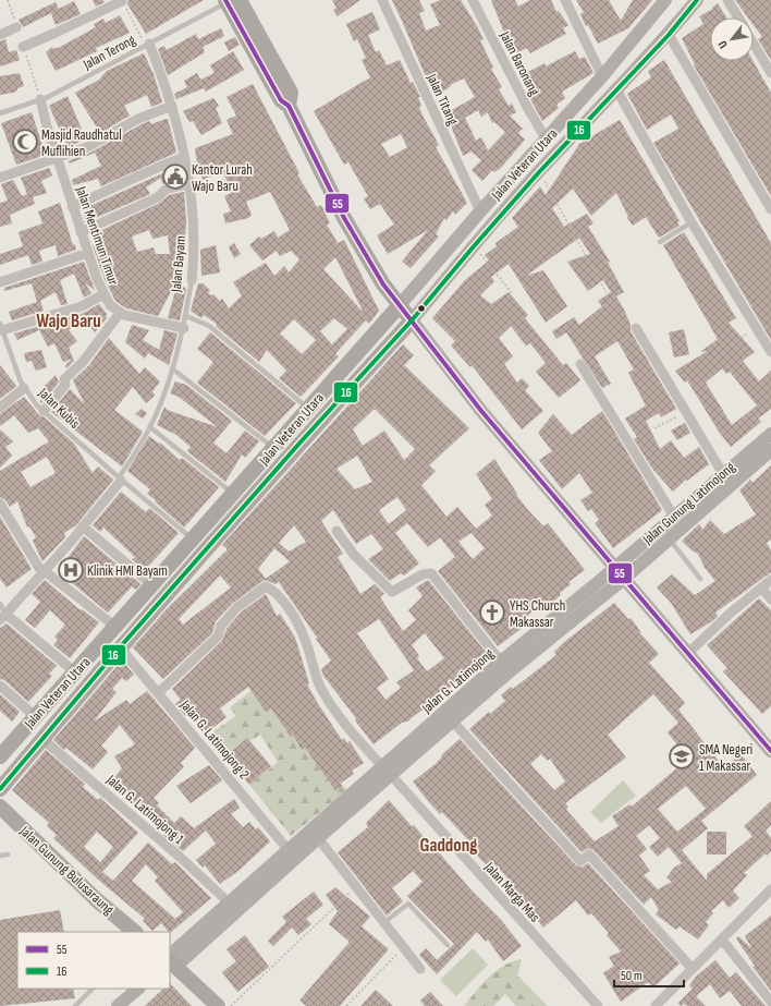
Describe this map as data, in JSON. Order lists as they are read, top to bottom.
{
  "streets": {
    "highway": ["Jalan Veteran Utara", "Jalan Gunung Bulusaraung"],
    "main road": ["Jalan Gunung Latimojong", "Jalan G. Latimojong"],
    "street": [
      "Jalan Baronang",
      "Jalan Titang",
      "Jalan Mentimun Timur",
      "Jalan Bayam",
      "Jalan G. Latimojong 2",
      "Jalan G. Latimojong 1",
      "Jalan Marga Mas"
    ],
    "lane": ["Jalan Terong", "Jalan Kubis"]
  },
  "crossings": [
    ["Jalan Terong", "Jalan Mentimun Timur"],
    ["Jalan Terong", "Jalan Bayam"],
    ["Jalan Baronang", "Jalan Veteran Utara"],
    ["Jalan Titang", "Jalan Veteran Utara"],
    ["Jalan Veteran Utara", "Jalan Kubis"],
    ["Jalan Veteran Utara", "Jalan G. Latimojong 2"],
    ["Jalan Veteran Utara", "Jalan G. Latimojong 1"],
    ["Jalan Bayam", "Jalan Kubis"],
    ["Jalan Gunung Latimojong", "Jalan G. Latimojong"],
    ["Jalan G. Latimojong", "Jalan G. Latimojong 2"],
    ["Jalan G. Latimojong", "Jalan G. Latimojong 1"],
    ["Jalan G. Latimojong", "Jalan Marga Mas"],
    ["Jalan G. Latimojong 2", "Jalan Marga Mas"]
  ],
  "districts": ["Wajo Baru", "Gaddong"],
  "places": {
    "mosque": ["Masjid Raudhatul Muflihien"],
    "public building": ["Kantor Lurah Wajo Baru"],
    "hospital": ["Klinik HMI Bayam"],
    "church": ["YHS Church Makassar"],
    "school or university": ["SMA Negeri 1 Makassar"]
  },
  "lines": ["transit line 55", "transit line 16"],
  "legend": ["55", "16"],
  "scale_bar": "50 m",
  "north": "bottom left"
}
